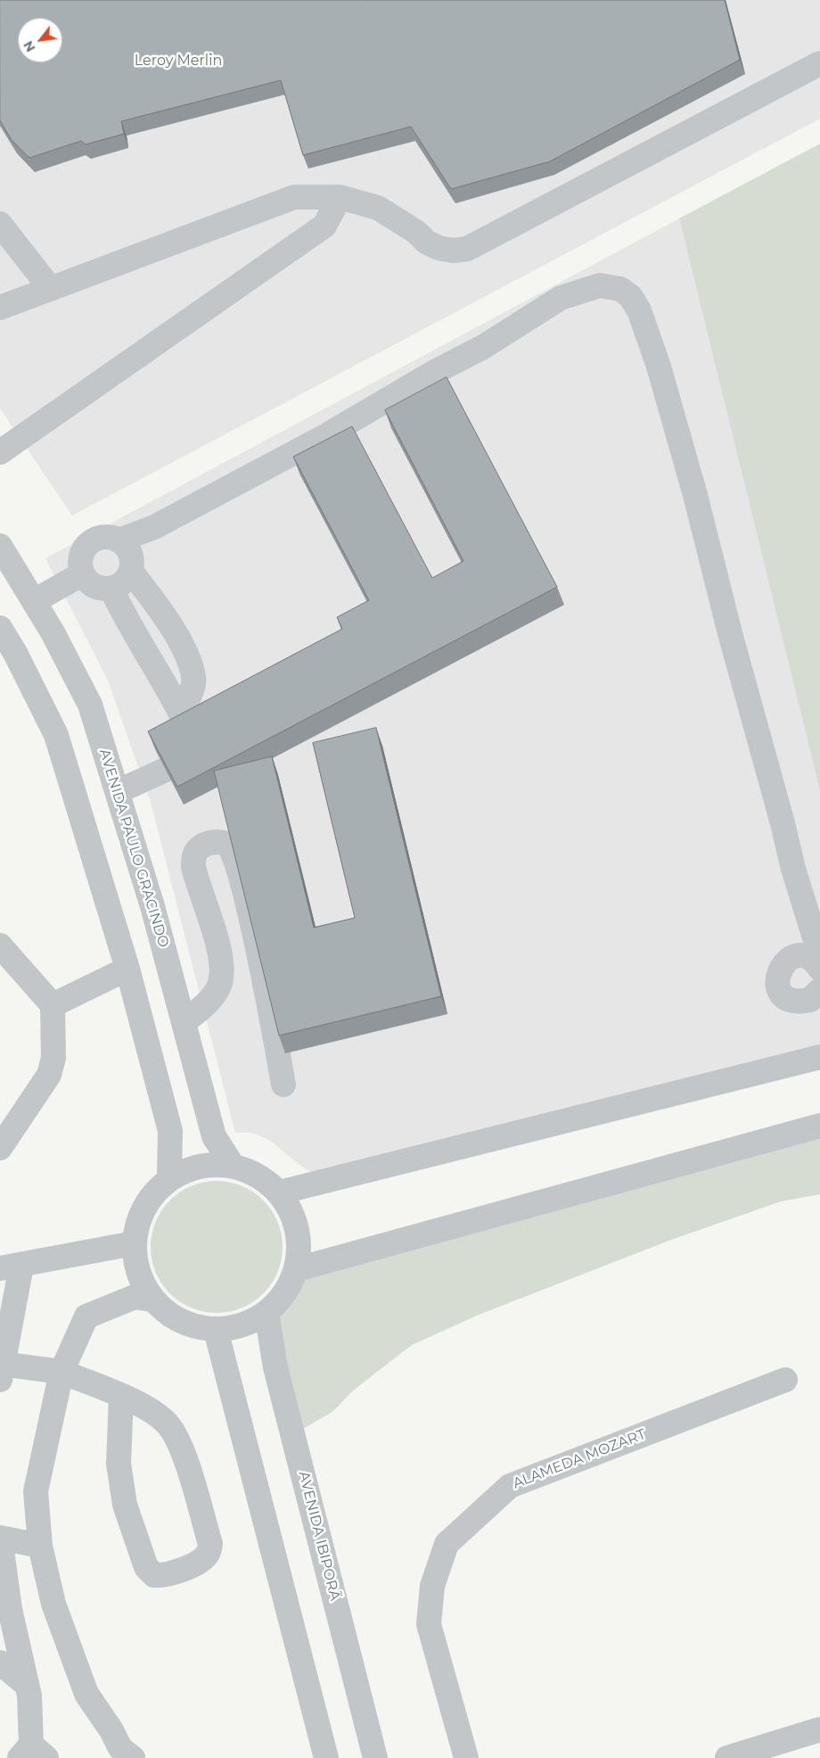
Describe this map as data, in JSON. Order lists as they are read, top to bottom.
{
  "streets": {
    "street": ["AVENIDA PAULO GRACINDO", "ALAMEDA MOZART", "AVENIDA IBIPORÃ"]
  },
  "parks": ["Leroy Merlin"],
  "north": "bottom left"
}
